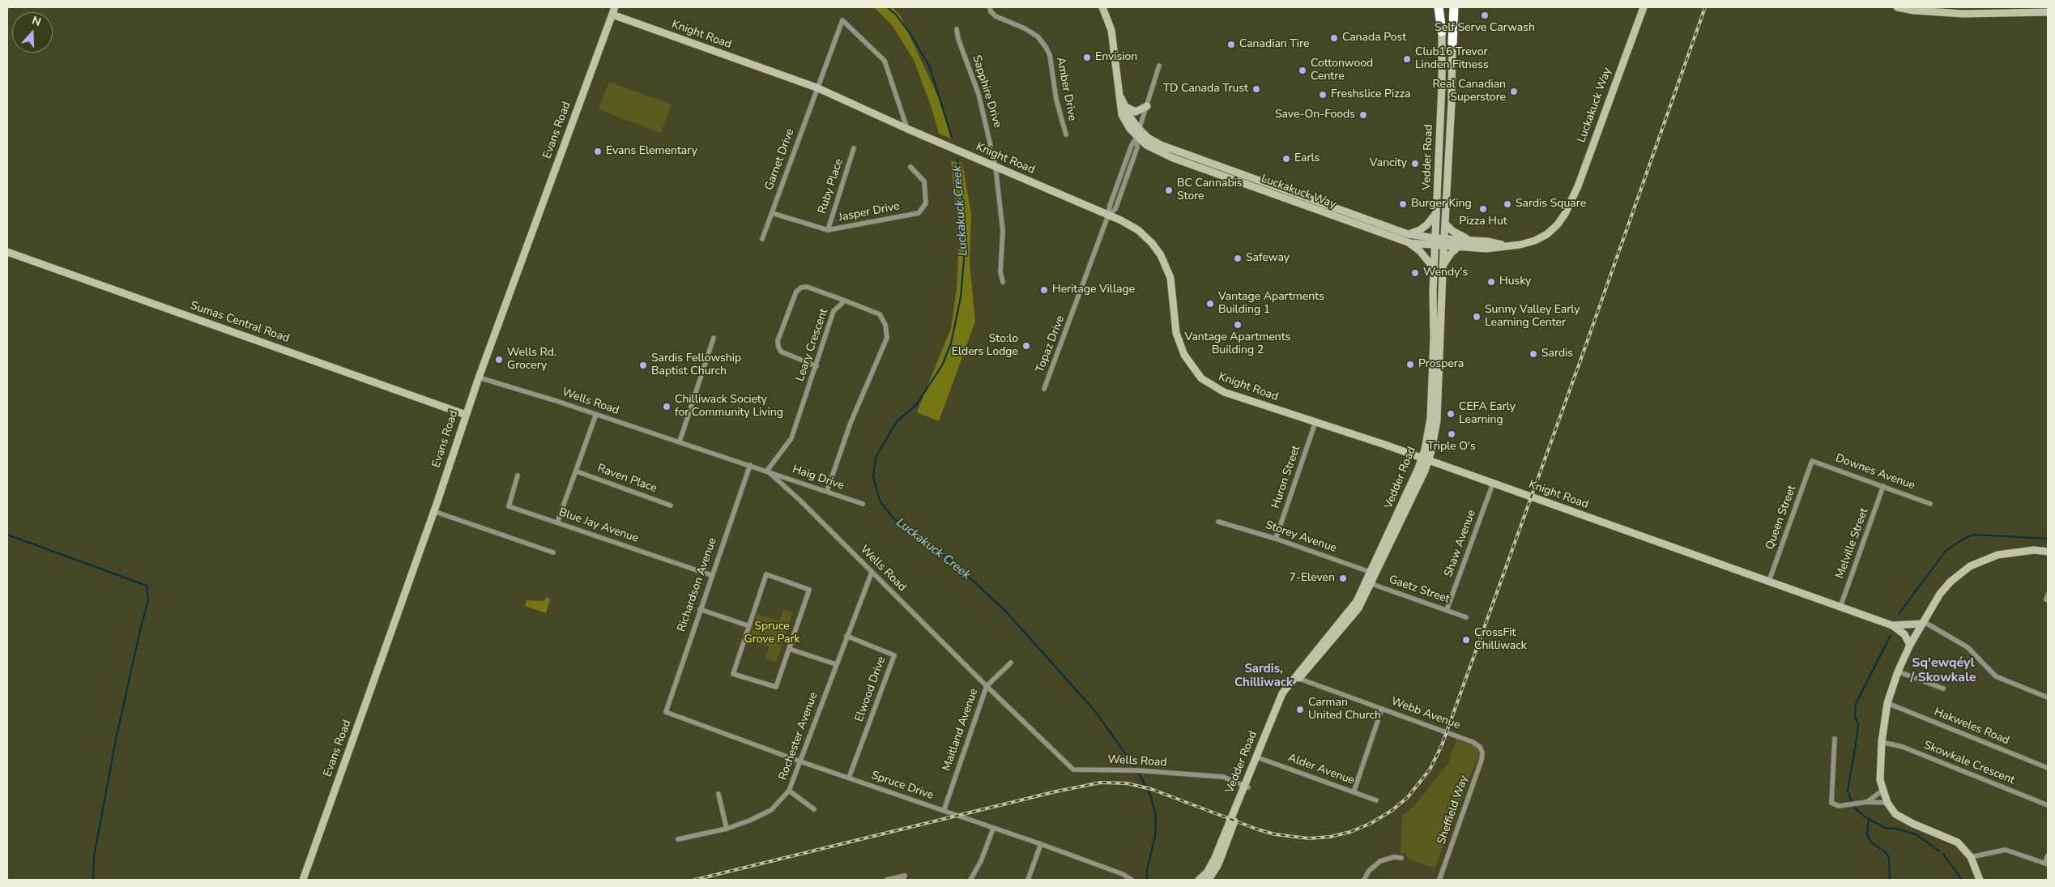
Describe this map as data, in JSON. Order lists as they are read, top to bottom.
{
  "streets": {
    "street": [
      "Knight Road",
      "Amber Drive",
      "Sapphire Drive",
      "Luckakuck Way",
      "Evans Road",
      "Vedder Road",
      "Garnet Drive",
      "Ruby Place",
      "Jasper Drive",
      "Sumas Central Road",
      "Topaz Drive",
      "Leary Crescent",
      "Wells Road",
      "Downes Avenue",
      "Huron Street",
      "Haig Drive",
      "Raven Place",
      "Queen Street",
      "Blue Jay Avenue",
      "Storey Avenue",
      "Shaw Avenue",
      "Melville Street",
      "Richardson Avenue",
      "Gaetz Street",
      "Elwood Drive",
      "Webb Avenue",
      "Hakweles Road",
      "Maitland Avenue",
      "Rochester Avenue",
      "Skowkale Crescent",
      "Alder Avenue",
      "Spruce Drive",
      "Sheffield Way"
    ]
  },
  "crossings": [
    ["Knight Road", "Sapphire Drive"],
    ["Knight Road", "Evans Road"],
    ["Knight Road", "Vedder Road"],
    ["Knight Road", "Garnet Drive"],
    ["Knight Road", "Topaz Drive"],
    ["Knight Road", "Huron Street"],
    ["Knight Road", "Queen Street"],
    ["Knight Road", "Shaw Avenue"],
    ["Knight Road", "Melville Street"],
    ["Luckakuck Way", "Vedder Road"],
    ["Luckakuck Way", "Topaz Drive"],
    ["Evans Road", "Sumas Central Road"],
    ["Evans Road", "Wells Road"],
    ["Vedder Road", "Wells Road"],
    ["Vedder Road", "Storey Avenue"],
    ["Vedder Road", "Gaetz Street"],
    ["Vedder Road", "Webb Avenue"],
    ["Vedder Road", "Alder Avenue"],
    ["Garnet Drive", "Jasper Drive"],
    ["Ruby Place", "Jasper Drive"],
    ["Leary Crescent", "Wells Road"],
    ["Leary Crescent", "Haig Drive"],
    ["Wells Road", "Haig Drive"],
    ["Wells Road", "Richardson Avenue"],
    ["Wells Road", "Maitland Avenue"],
    ["Wells Road", "Rochester Avenue"],
    ["Downes Avenue", "Queen Street"],
    ["Downes Avenue", "Melville Street"],
    ["Huron Street", "Storey Avenue"],
    ["Blue Jay Avenue", "Richardson Avenue"],
    ["Shaw Avenue", "Gaetz Street"],
    ["Richardson Avenue", "Spruce Drive"],
    ["Elwood Drive", "Rochester Avenue"],
    ["Elwood Drive", "Spruce Drive"],
    ["Webb Avenue", "Sheffield Way"],
    ["Maitland Avenue", "Spruce Drive"],
    ["Rochester Avenue", "Spruce Drive"]
  ],
  "districts": ["Sq'ewqéyl / Skowkale", "Sardis, Chilliwack"],
  "water": ["Luckakuck Creek"],
  "parks": ["Spruce Grove Park"],
  "places": [
    "Self Serve Carwash",
    "Canada Post",
    "Canadian Tire",
    "Envision",
    "Club16 Trevor Linden Fitness",
    "Cottonwood Centre",
    "TD Canada Trust",
    "Real Canadian Superstore",
    "Freshslice Pizza",
    "Save-On-Foods",
    "Evans Elementary",
    "Earls",
    "Vancity",
    "BC Cannabis Store",
    "Burger King",
    "Sardis Square",
    "Pizza Hut",
    "Safeway",
    "Wendy's",
    "Husky",
    "Heritage Village",
    "Vantage Apartments Building 1",
    "Sunny Valley Early Learning Center",
    "Vantage Apartments Building 2",
    "Sto:lo Elders Lodge",
    "Sardis",
    "Wells Rd. Grocery",
    "Prospera",
    "Sardis Fellowship Baptist Church",
    "Chilliwack Society for Community Living",
    "CEFA Early Learning",
    "Triple O's",
    "7-Eleven",
    "CrossFit Chilliwack",
    "Carman United Church"
  ],
  "north": "top"
}
